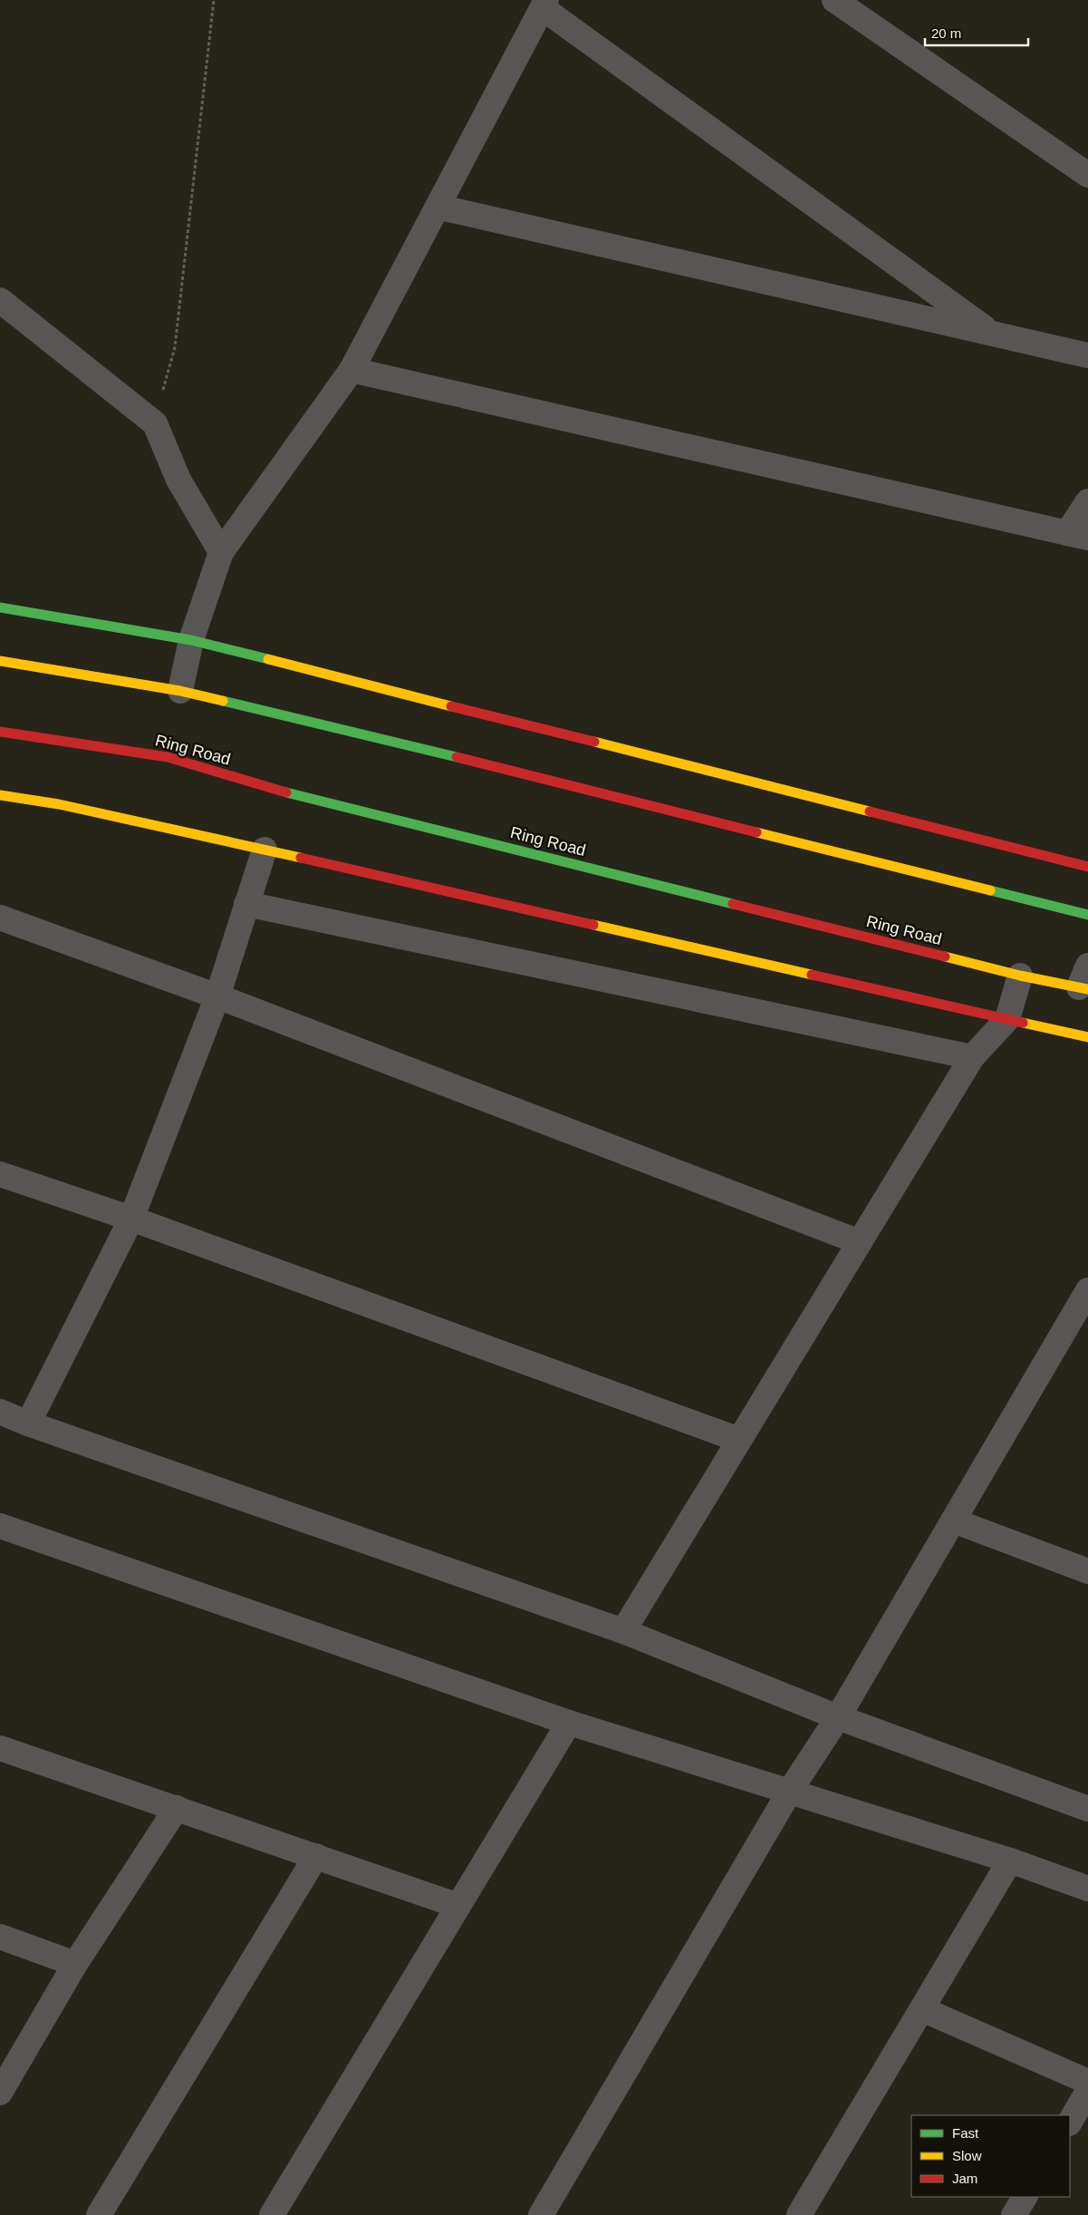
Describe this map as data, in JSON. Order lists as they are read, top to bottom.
{
  "streets": {
    "main road": ["Ring Road"]
  },
  "legend": ["Fast", "Slow", "Jam"],
  "scale_bar": "20 m"
}
